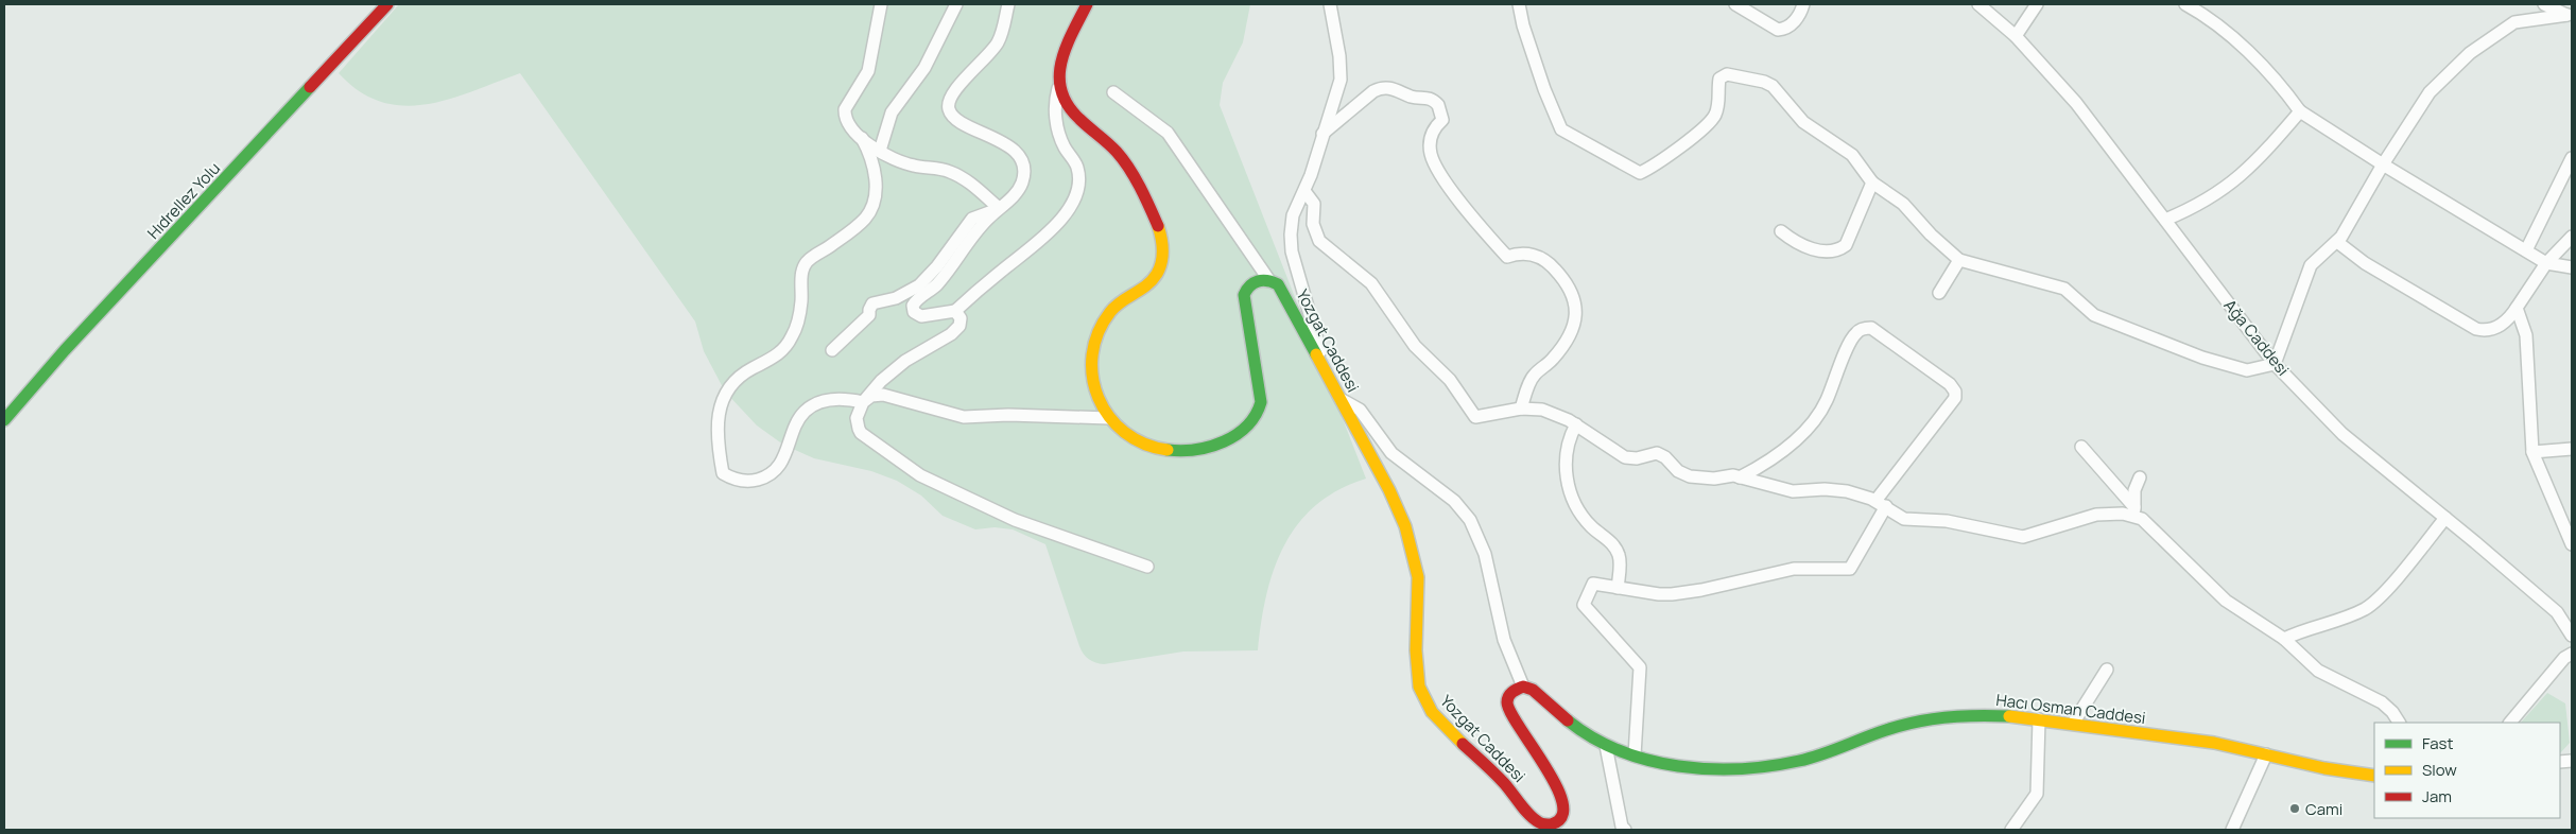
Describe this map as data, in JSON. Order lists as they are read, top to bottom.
{
  "streets": {
    "street": [
      "Hıdrellez Yolu",
      "Ağa Caddesi",
      "Yozgat Caddesi",
      "Hacı Osman Caddesi"
    ]
  },
  "crossings": [
    ["Yozgat Caddesi", "Hacı Osman Caddesi"]
  ],
  "places": ["Cami"],
  "legend": ["Fast", "Slow", "Jam"]
}
